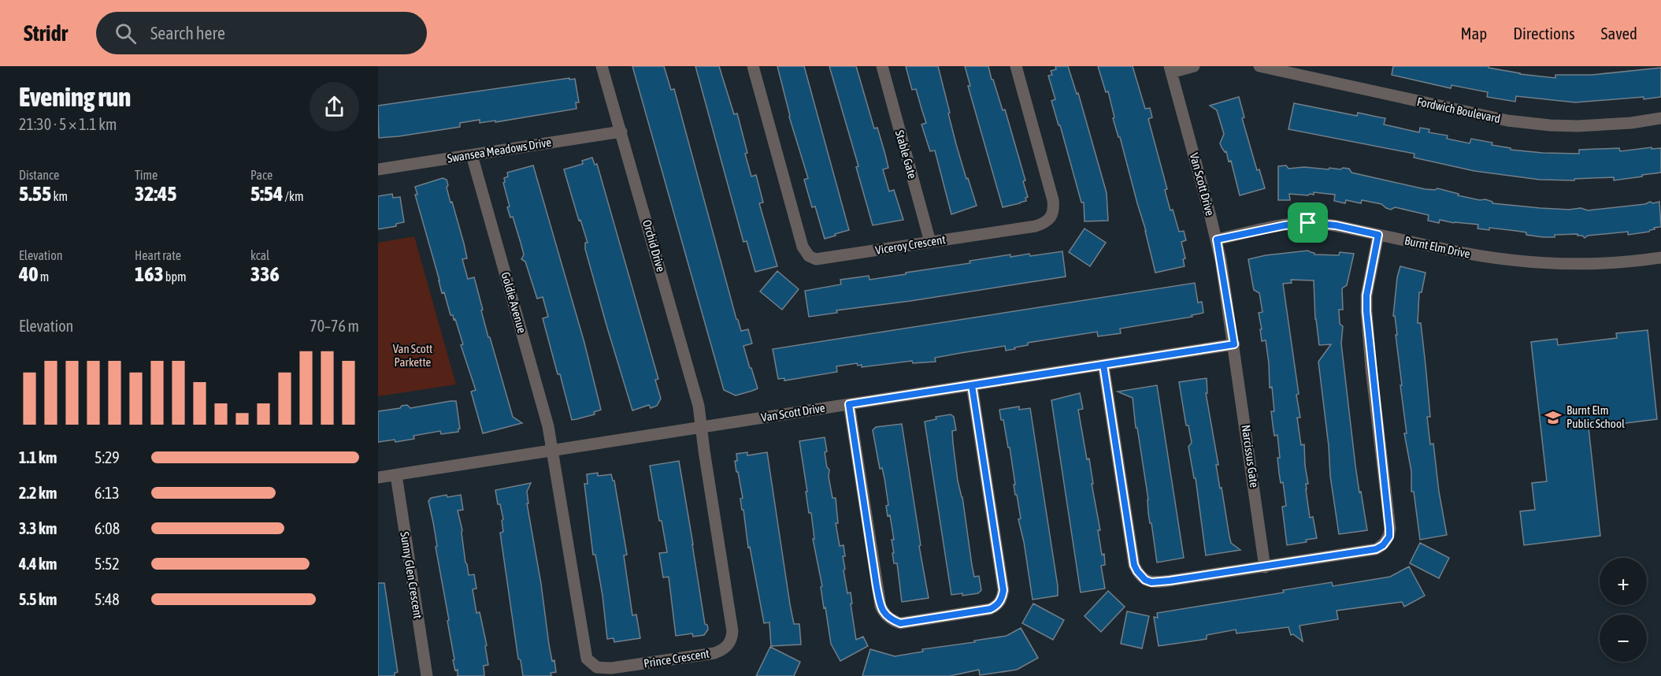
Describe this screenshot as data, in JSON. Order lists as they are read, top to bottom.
{
  "streets": {
    "street": [
      "Fordwich Boulevard",
      "Swansea Meadows Drive",
      "Stable Gate",
      "Van Scott Drive",
      "Viceroy Crescent",
      "Orchid Drive",
      "Burnt Elm Drive",
      "Goldie Avenue",
      "Narcissus Gate",
      "Sunny Glen Crescent",
      "Prince Crescent"
    ]
  },
  "crossings": [
    ["Swansea Meadows Drive", "Orchid Drive"],
    ["Swansea Meadows Drive", "Goldie Avenue"],
    ["Stable Gate", "Viceroy Crescent"],
    ["Van Scott Drive", "Orchid Drive"],
    ["Van Scott Drive", "Burnt Elm Drive"],
    ["Van Scott Drive", "Goldie Avenue"],
    ["Van Scott Drive", "Narcissus Gate"],
    ["Van Scott Drive", "Sunny Glen Crescent"],
    ["Van Scott Drive", "Prince Crescent"],
    ["Orchid Drive", "Prince Crescent"],
    ["Goldie Avenue", "Prince Crescent"]
  ],
  "parks": ["Van Scott Parkette"],
  "places": {
    "school or university": ["Burnt Elm Public School"]
  },
  "page": {
    "header": "Stridr",
    "search": "Search here",
    "nav": ["Map", "Directions", "Saved"],
    "heading": ["Evening run", "21:30 · 5 × 1.1 km"],
    "stats": [
      ["Distance", "5.55 km"],
      ["Time", "32:45"],
      ["Pace", "5:54 /km"],
      ["Elevation", "40 m"],
      ["Heart rate", "163 bpm"],
      ["kcal", "336"]
    ],
    "chart": ["Elevation", "70–76 m"],
    "list": [
      {
        "name": "1.1 km",
        "note": "5:29"
      },
      {
        "name": "2.2 km",
        "note": "6:13"
      },
      {
        "name": "3.3 km",
        "note": "6:08"
      },
      {
        "name": "4.4 km",
        "note": "5:52"
      },
      {
        "name": "5.5 km",
        "note": "5:48"
      }
    ],
    "map_buttons": ["+", "−"]
  }
}
